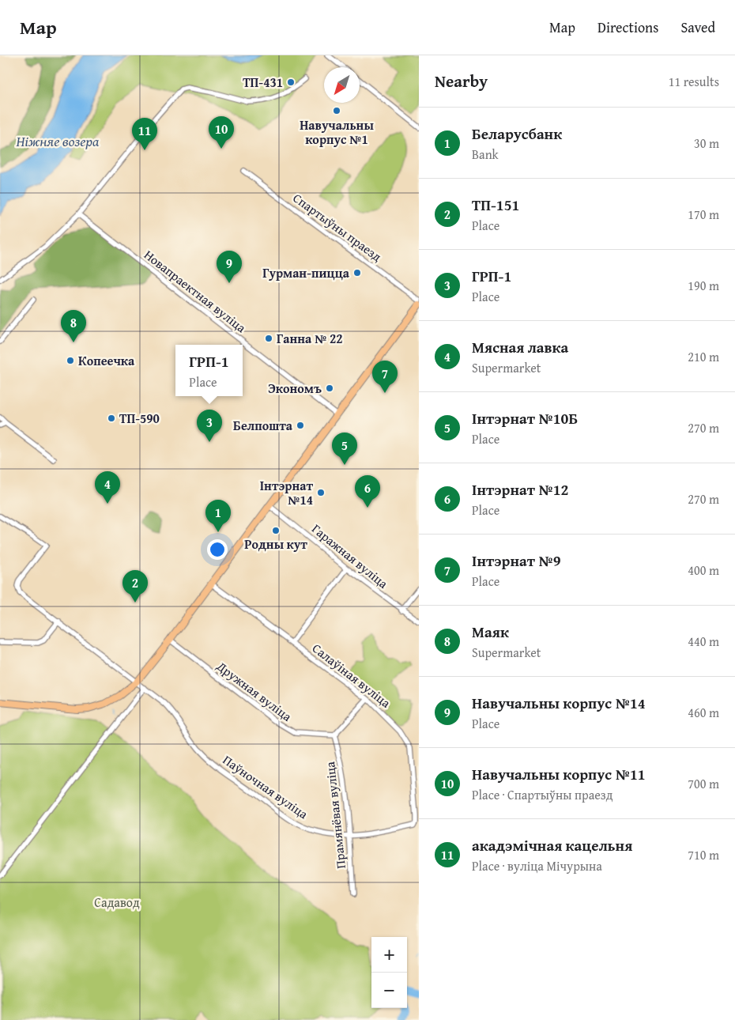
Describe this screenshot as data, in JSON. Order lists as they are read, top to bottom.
{
  "streets": {
    "street": [
      "Спартыўны праезд",
      "Новапраектная вуліца",
      "Гаражная вуліца",
      "Салаўіная вуліца",
      "Дружная вуліца",
      "Паўночная вуліца",
      "Прамянёвая вуліца"
    ]
  },
  "crossings": [
    ["Салаўіная вуліца", "Паўночная вуліца"],
    ["Дружная вуліца", "Прамянёвая вуліца"],
    ["Паўночная вуліца", "Прамянёвая вуліца"]
  ],
  "water": ["Ніжняе возера"],
  "parks": ["Садавод"],
  "places": [
    "ТП-431",
    "Навучальны корпус №1",
    "Гурман-пицца",
    "Ганна № 22",
    "Копеечка",
    "Экономъ",
    "ТП-590",
    "Белпошта",
    "Інтэрнат №14",
    "Родны кут"
  ],
  "north": "bottom left",
  "page": {
    "header": "Map",
    "nav": ["Map", "Directions", "Saved"],
    "heading": ["Nearby", "11 results"],
    "list": [
      {
        "mark": "1",
        "name": "Беларусбанк",
        "note": "Bank",
        "value": "30 m"
      },
      {
        "mark": "2",
        "name": "ТП-151",
        "note": "Place",
        "value": "170 m"
      },
      {
        "mark": "3",
        "name": "ГРП-1",
        "note": "Place",
        "value": "190 m"
      },
      {
        "mark": "4",
        "name": "Мясная лавка",
        "note": "Supermarket",
        "value": "210 m"
      },
      {
        "mark": "5",
        "name": "Інтэрнат №10Б",
        "note": "Place",
        "value": "270 m"
      },
      {
        "mark": "6",
        "name": "Інтэрнат №12",
        "note": "Place",
        "value": "270 m"
      },
      {
        "mark": "7",
        "name": "Інтэрнат №9",
        "note": "Place",
        "value": "400 m"
      },
      {
        "mark": "8",
        "name": "Маяк",
        "note": "Supermarket",
        "value": "440 m"
      },
      {
        "mark": "9",
        "name": "Навучальны корпус №14",
        "note": "Place",
        "value": "460 m"
      },
      {
        "mark": "10",
        "name": "Навучальны корпус №11",
        "note": "Place · Спартыўны праезд",
        "value": "700 m"
      },
      {
        "mark": "11",
        "name": "акадэмічная кацельня",
        "note": "Place · вуліца Мічурына",
        "value": "710 m"
      }
    ],
    "pins": [
      "10",
      "11",
      "9",
      "8",
      "7",
      "3",
      "5",
      "4",
      "6",
      "1",
      "2"
    ],
    "popup": ["ГРП-1", "Place"],
    "map_buttons": ["+", "−"]
  }
}
